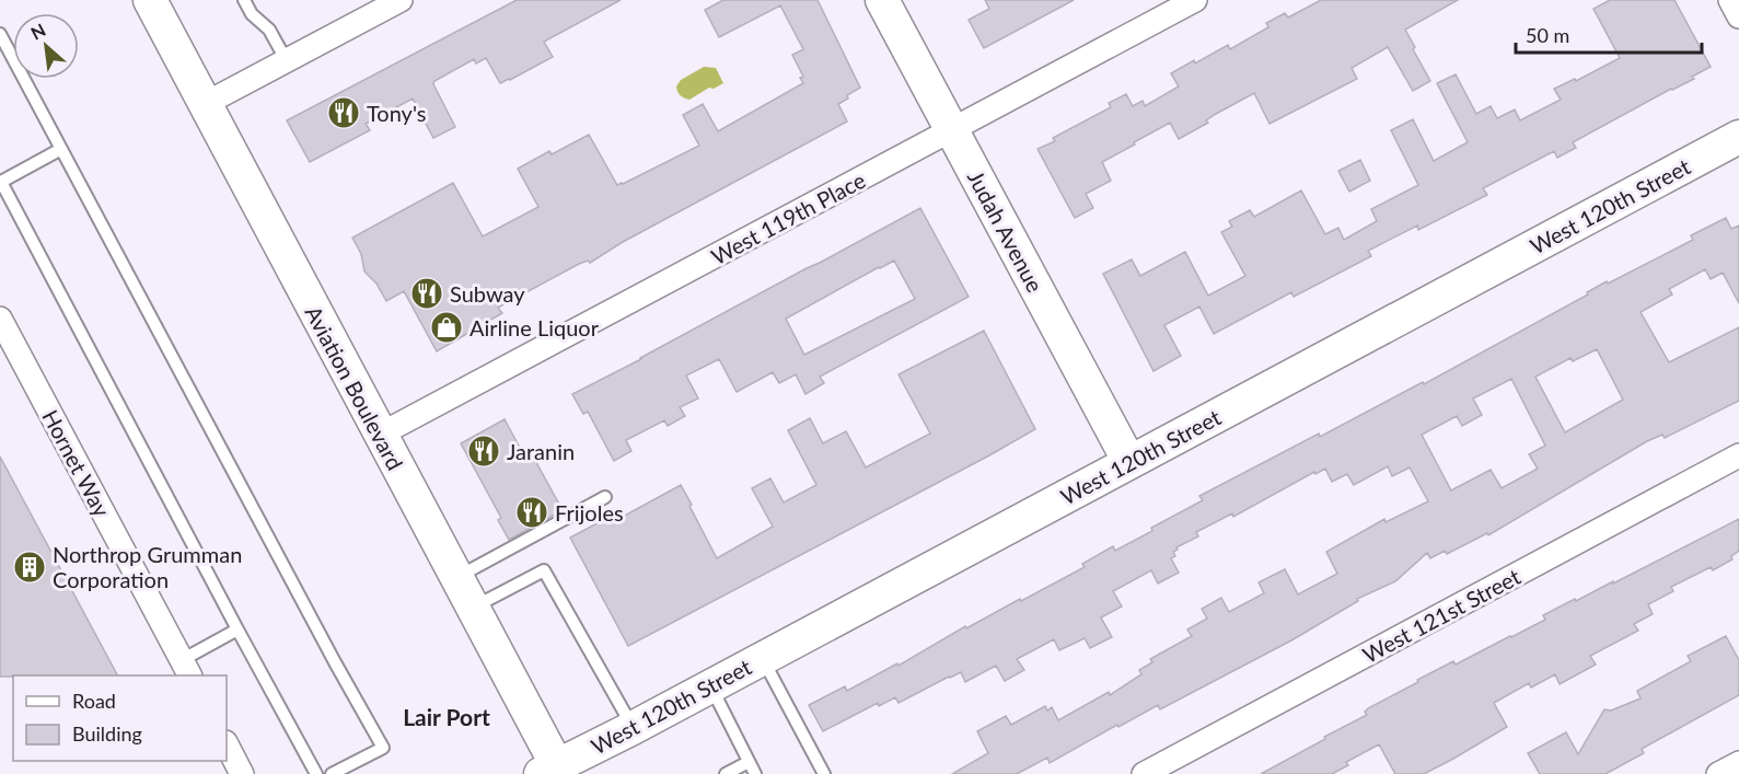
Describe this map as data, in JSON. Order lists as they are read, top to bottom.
{
  "streets": {
    "main road": ["West 120th Street", "Judah Avenue", "Aviation Boulevard"],
    "street": ["West 119th Place", "Hornet Way", "West 121st Street"]
  },
  "crossings": [
    ["West 120th Street", "Judah Avenue"],
    ["West 120th Street", "Aviation Boulevard"],
    ["West 119th Place", "Judah Avenue"],
    ["West 119th Place", "Aviation Boulevard"]
  ],
  "districts": ["Lair Port"],
  "places": {
    "restaurant": [
      "Tony's",
      "Subway",
      "Jaranin",
      "Frijoles"
    ],
    "shop": ["Airline Liquor"],
    "building": ["Northrop Grumman Corporation"]
  },
  "legend": ["Road", "Building"],
  "scale_bar": "50 m",
  "north": "top left"
}
